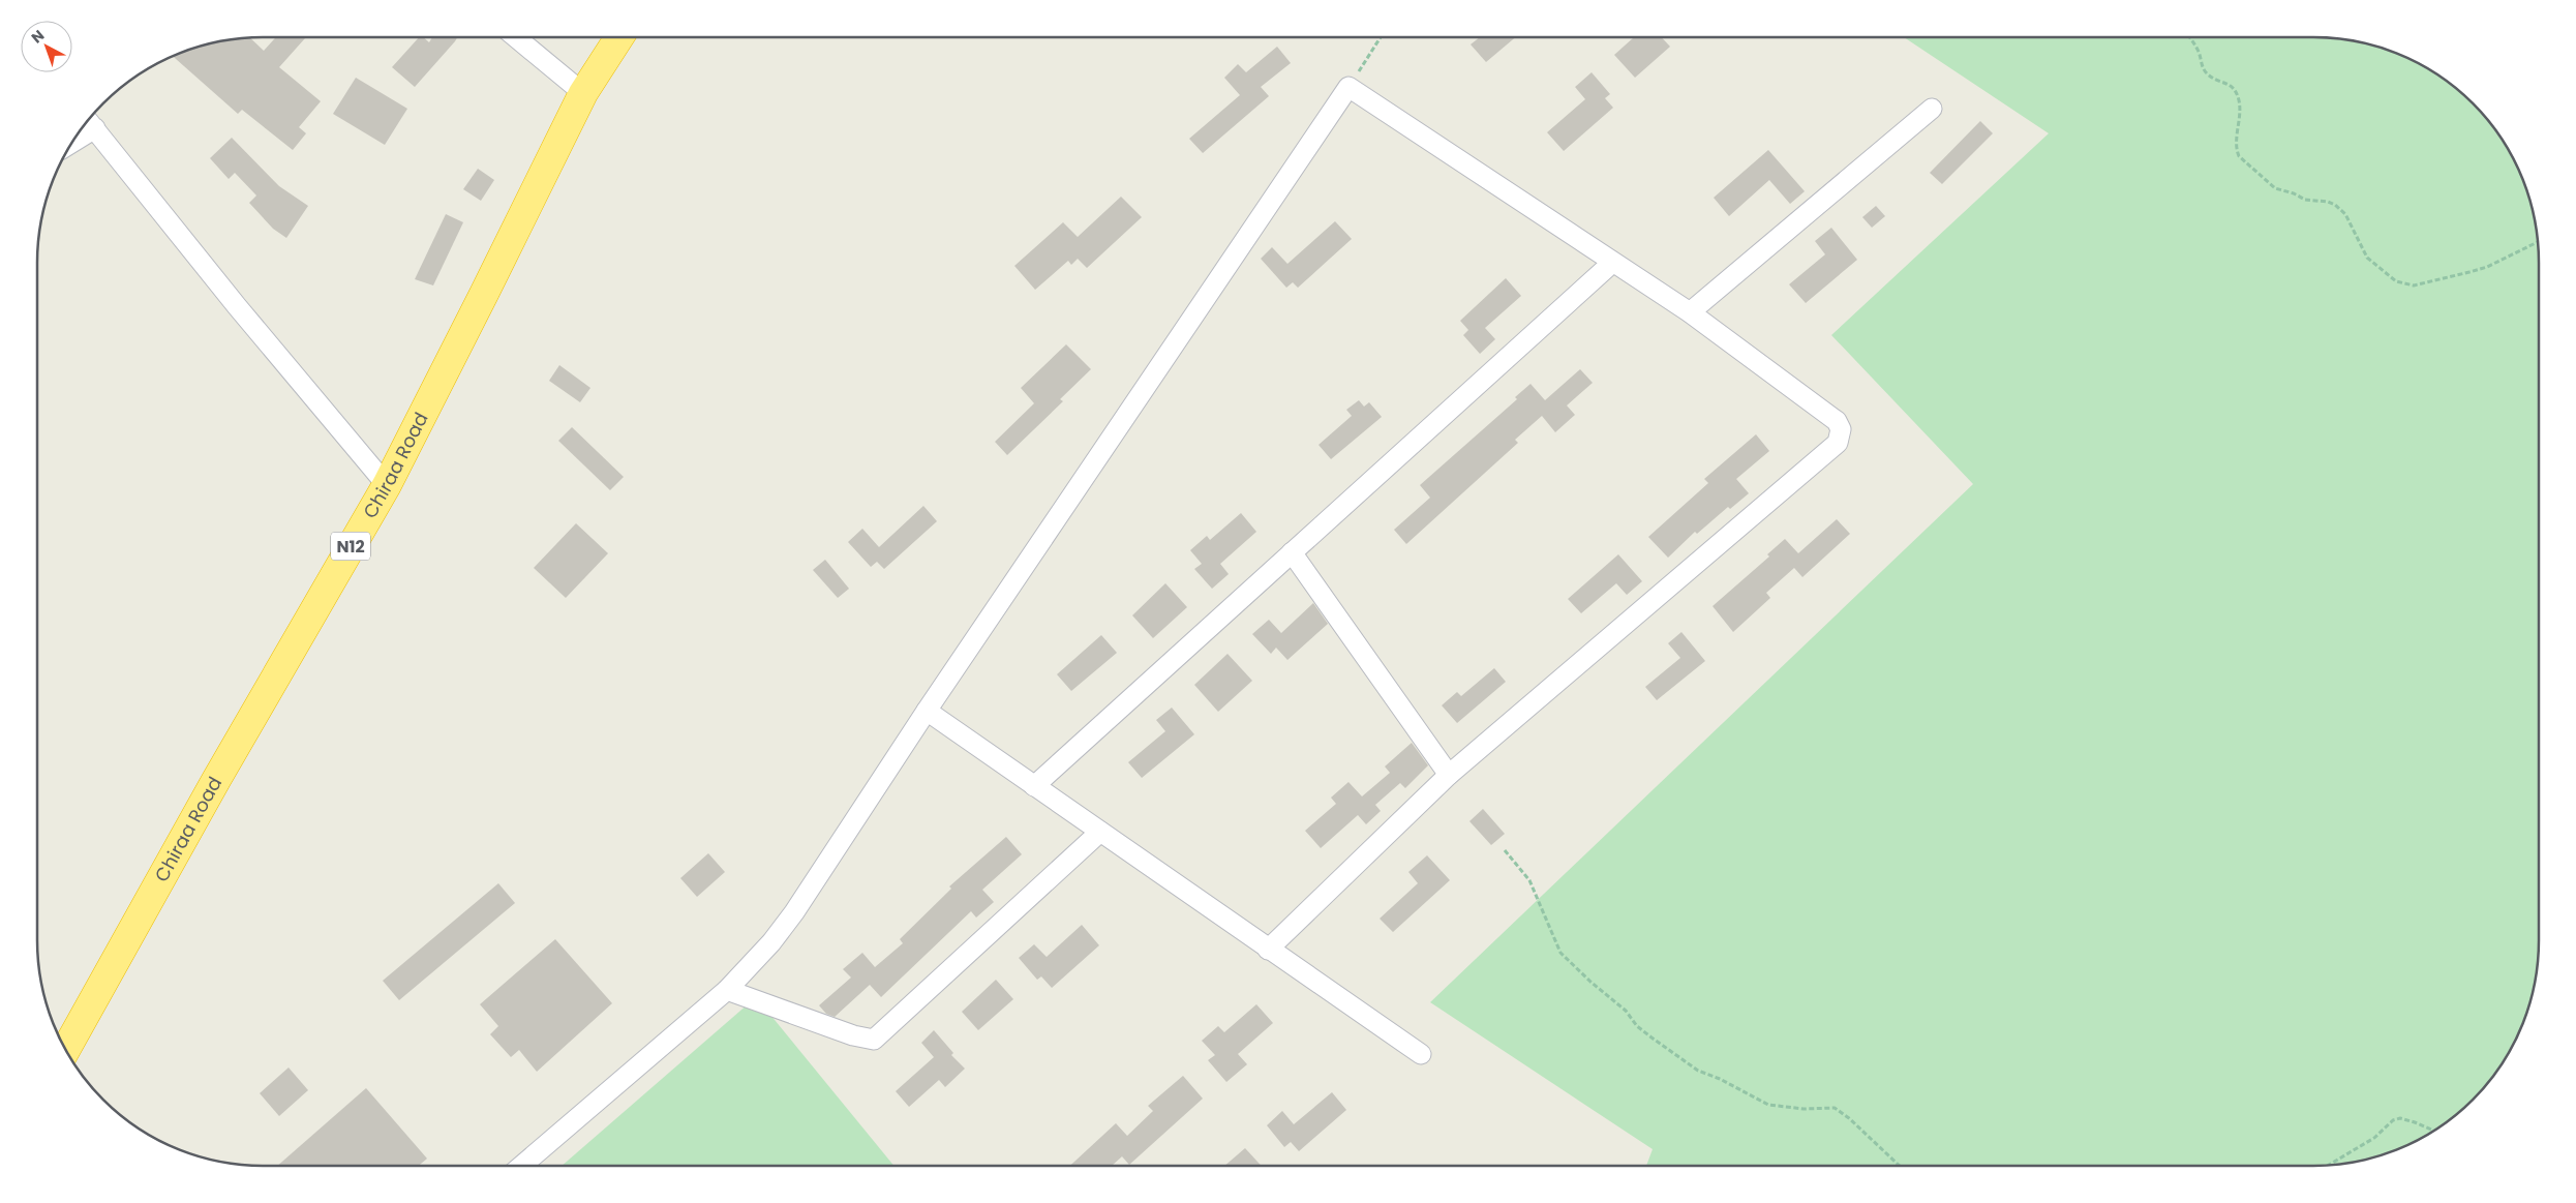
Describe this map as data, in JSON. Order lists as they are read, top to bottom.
{
  "streets": {
    "highway": ["Chiraa Road", "N12"]
  },
  "north": "top left"
}
